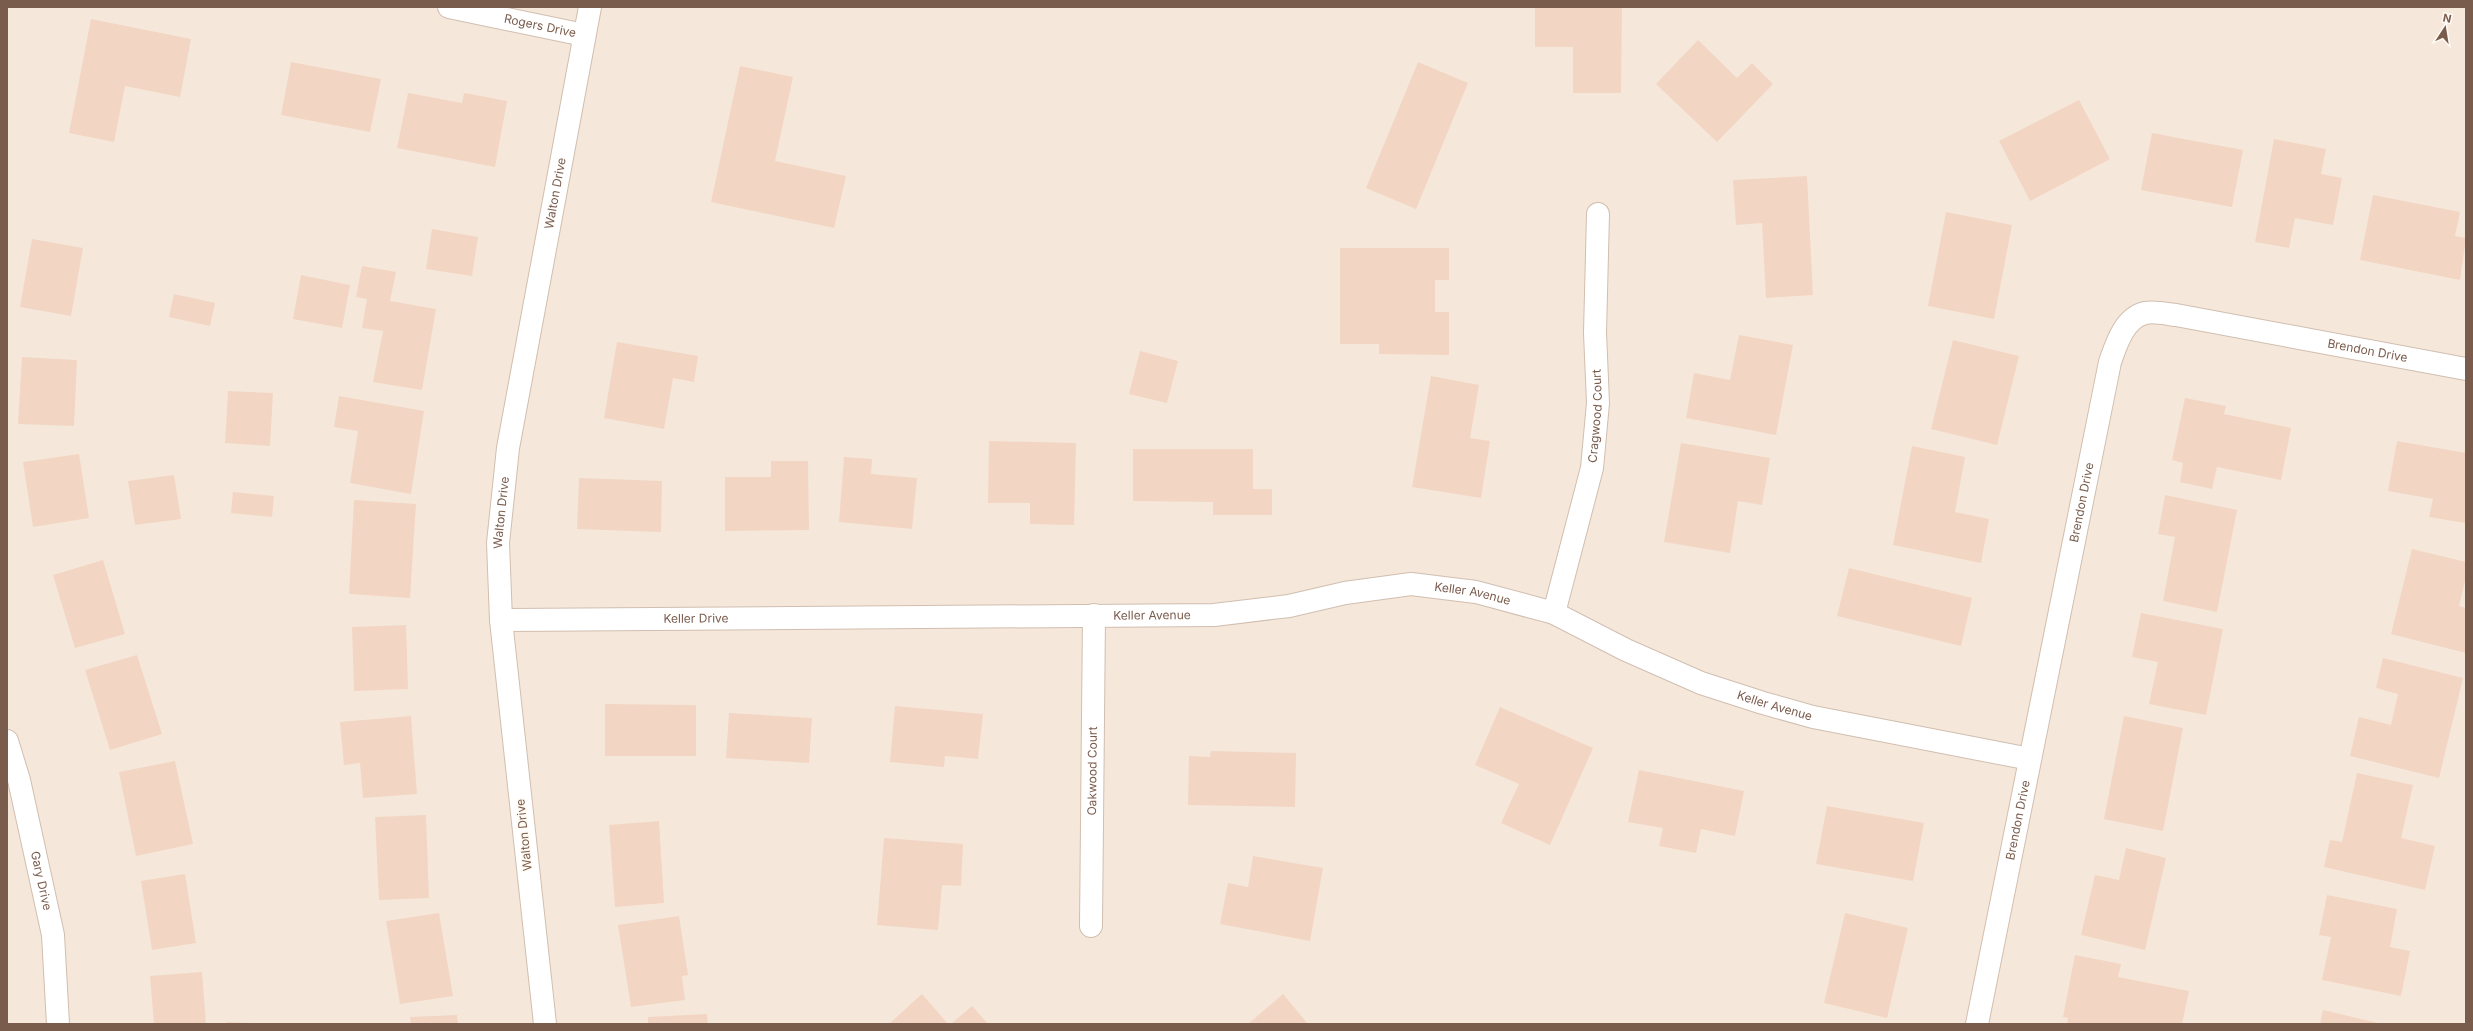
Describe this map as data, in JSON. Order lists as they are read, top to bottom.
{
  "streets": {
    "street": [
      "Rogers Drive",
      "Walton Drive",
      "Brendon Drive",
      "Cragwood Court",
      "Keller Avenue",
      "Keller Drive",
      "Oakwood Court",
      "Gary Drive"
    ]
  },
  "crossings": [
    ["Rogers Drive", "Walton Drive"],
    ["Walton Drive", "Keller Drive"],
    ["Brendon Drive", "Keller Avenue"],
    ["Cragwood Court", "Keller Avenue"],
    ["Keller Avenue", "Keller Drive"],
    ["Keller Avenue", "Oakwood Court"]
  ],
  "north": "top"
}
